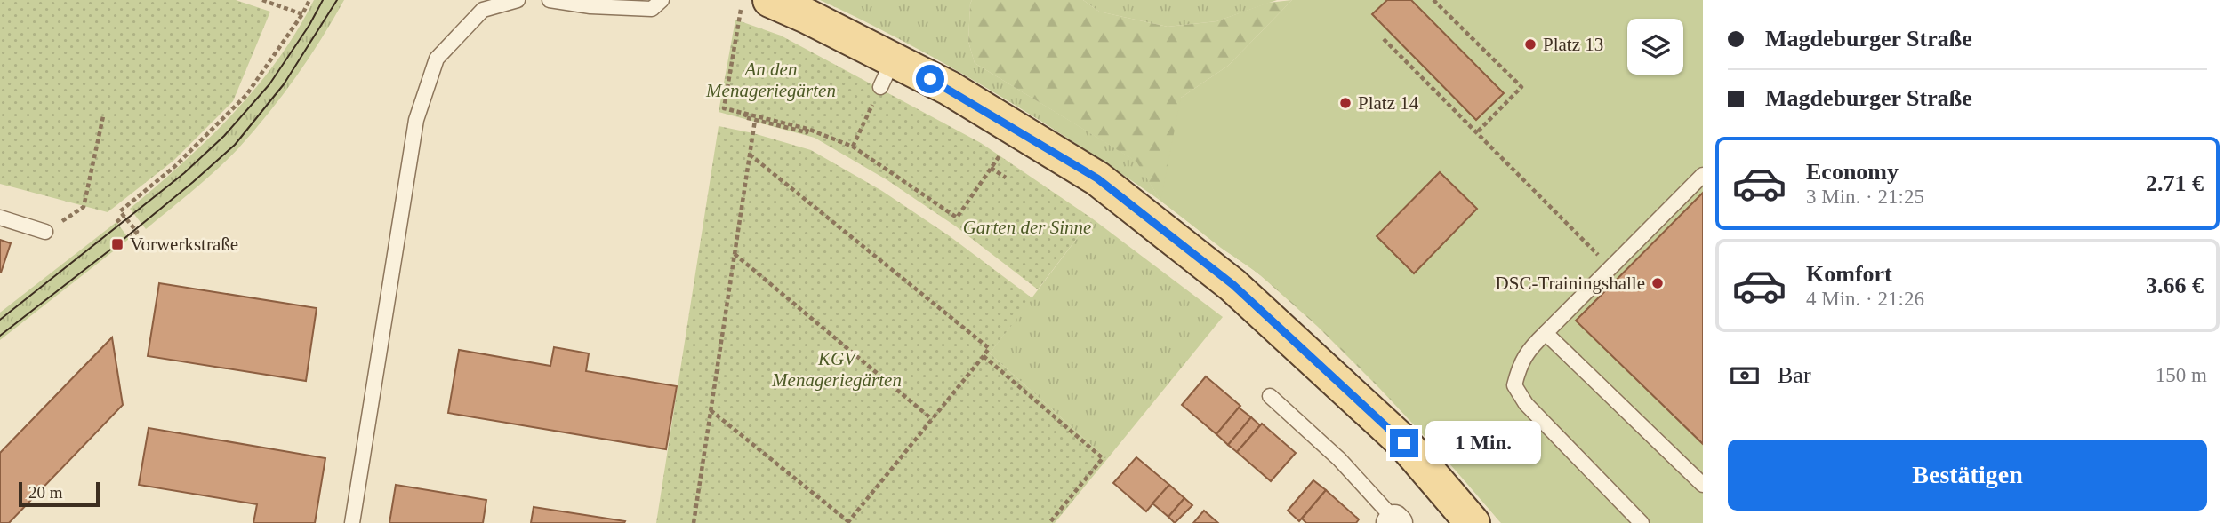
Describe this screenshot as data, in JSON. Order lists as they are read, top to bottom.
{
  "parks": ["An den Menageriegärten", "Garten der Sinne", "KGV Menageriegärten"],
  "places": {
    "other": ["Platz 13", "Platz 14", "DSC-Trainingshalle"],
    "transit": ["Vorwerkstraße"]
  },
  "scale_bar": "20 m",
  "page": {
    "banner": ["Magdeburger Straße", "Magdeburger Straße"],
    "list": [
      {
        "name": "Economy",
        "note": "3 Min. · 21:25",
        "value": "2.71 €"
      },
      {
        "name": "Komfort",
        "note": "4 Min. · 21:26",
        "value": "3.66 €"
      }
    ],
    "pay": ["Bar", "150 m"],
    "bubble": "1 Min.",
    "buttons": "Bestätigen",
    "scale": "20 m"
  }
}
